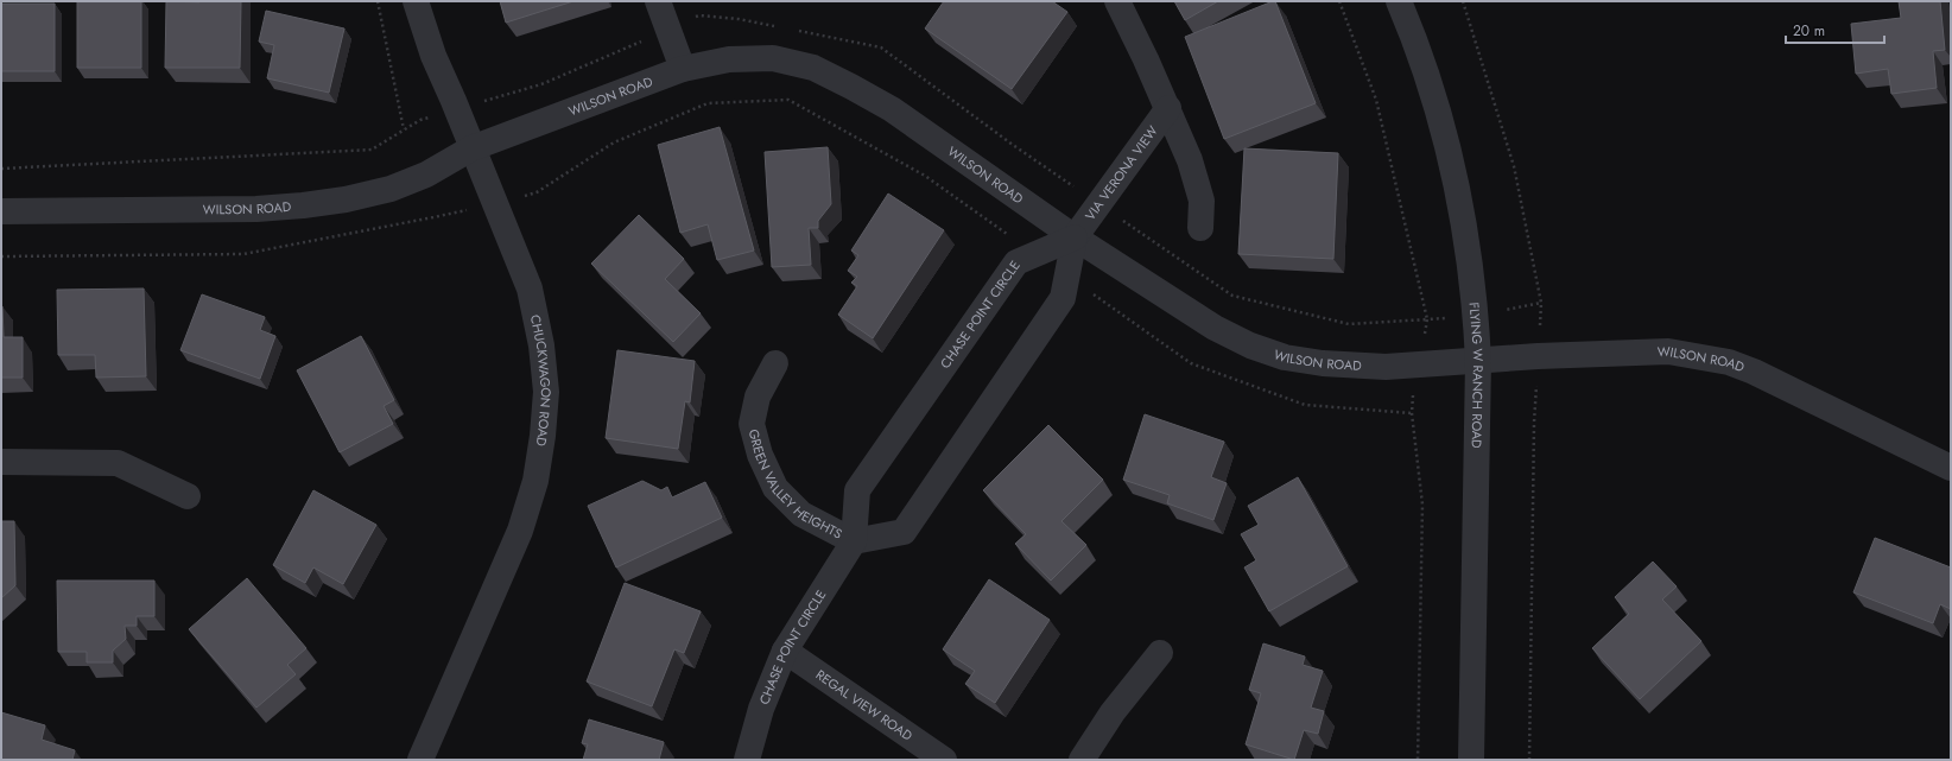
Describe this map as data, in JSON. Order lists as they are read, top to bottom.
{
  "streets": {
    "street": [
      "WILSON ROAD",
      "VIA VERONA VIEW",
      "CHASE POINT CIRCLE",
      "FLYING W RANCH ROAD",
      "CHUCKWAGON ROAD",
      "GREEN VALLEY HEIGHTS",
      "REGAL VIEW ROAD"
    ]
  },
  "crossings": [
    ["WILSON ROAD", "VIA VERONA VIEW"],
    ["WILSON ROAD", "CHASE POINT CIRCLE"],
    ["WILSON ROAD", "FLYING W RANCH ROAD"],
    ["WILSON ROAD", "CHUCKWAGON ROAD"],
    ["VIA VERONA VIEW", "CHASE POINT CIRCLE"],
    ["CHASE POINT CIRCLE", "GREEN VALLEY HEIGHTS"],
    ["CHASE POINT CIRCLE", "REGAL VIEW ROAD"]
  ],
  "scale_bar": "20 m"
}
